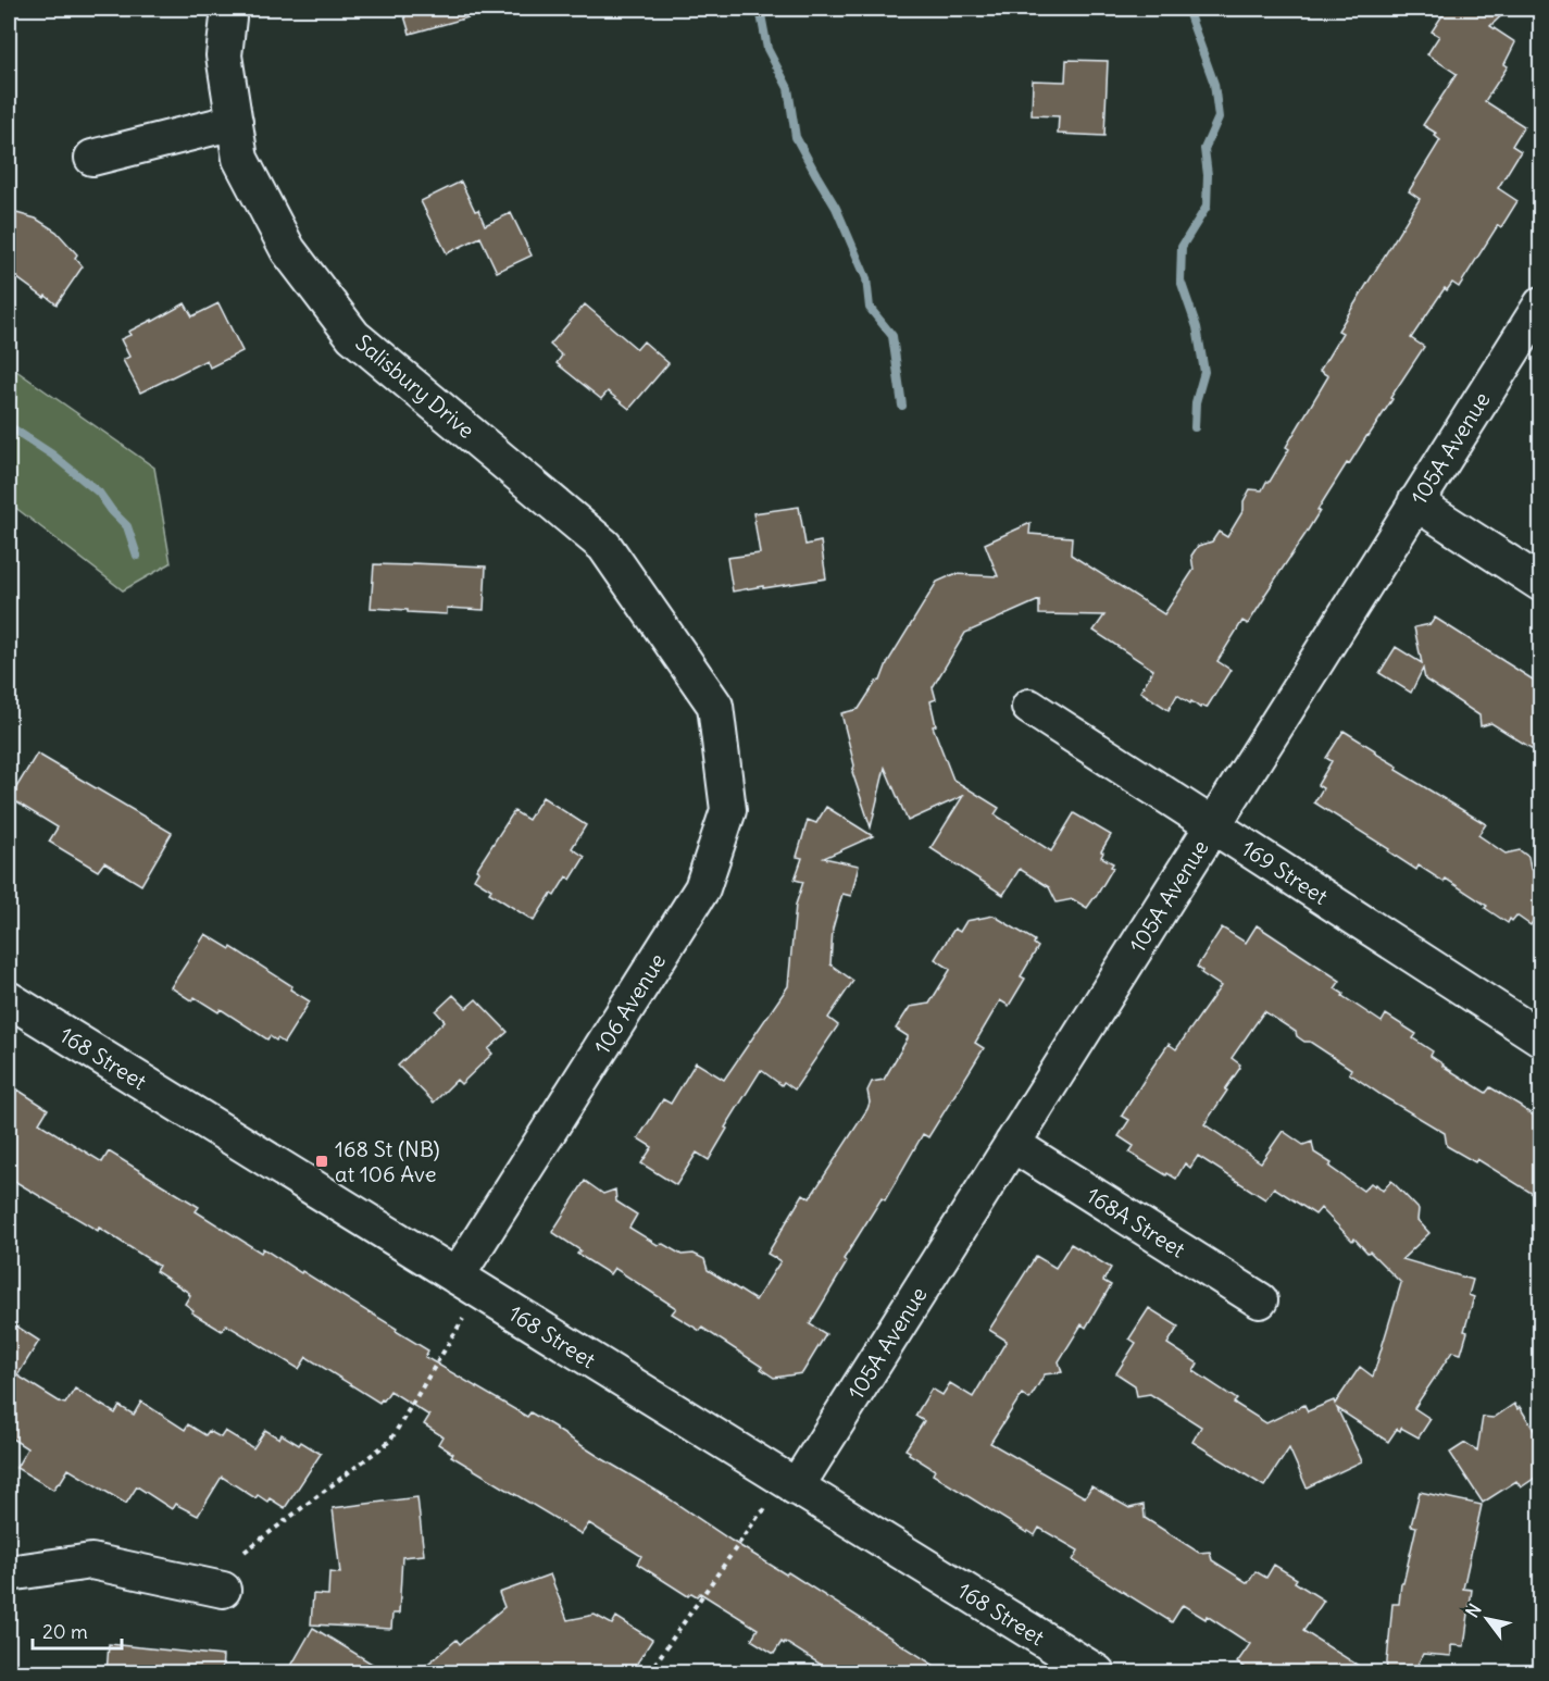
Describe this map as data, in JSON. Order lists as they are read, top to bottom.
{
  "streets": {
    "street": [
      "Salisbury Drive",
      "105A Avenue",
      "169 Street",
      "106 Avenue",
      "168 Street",
      "168A Street"
    ]
  },
  "crossings": [
    ["Salisbury Drive", "106 Avenue"],
    ["105A Avenue", "169 Street"],
    ["105A Avenue", "168 Street"],
    ["105A Avenue", "168A Street"],
    ["106 Avenue", "168 Street"]
  ],
  "places": {
    "transit": ["168 St (NB) at 106 Ave"]
  },
  "scale_bar": "20 m",
  "north": "top left"
}
